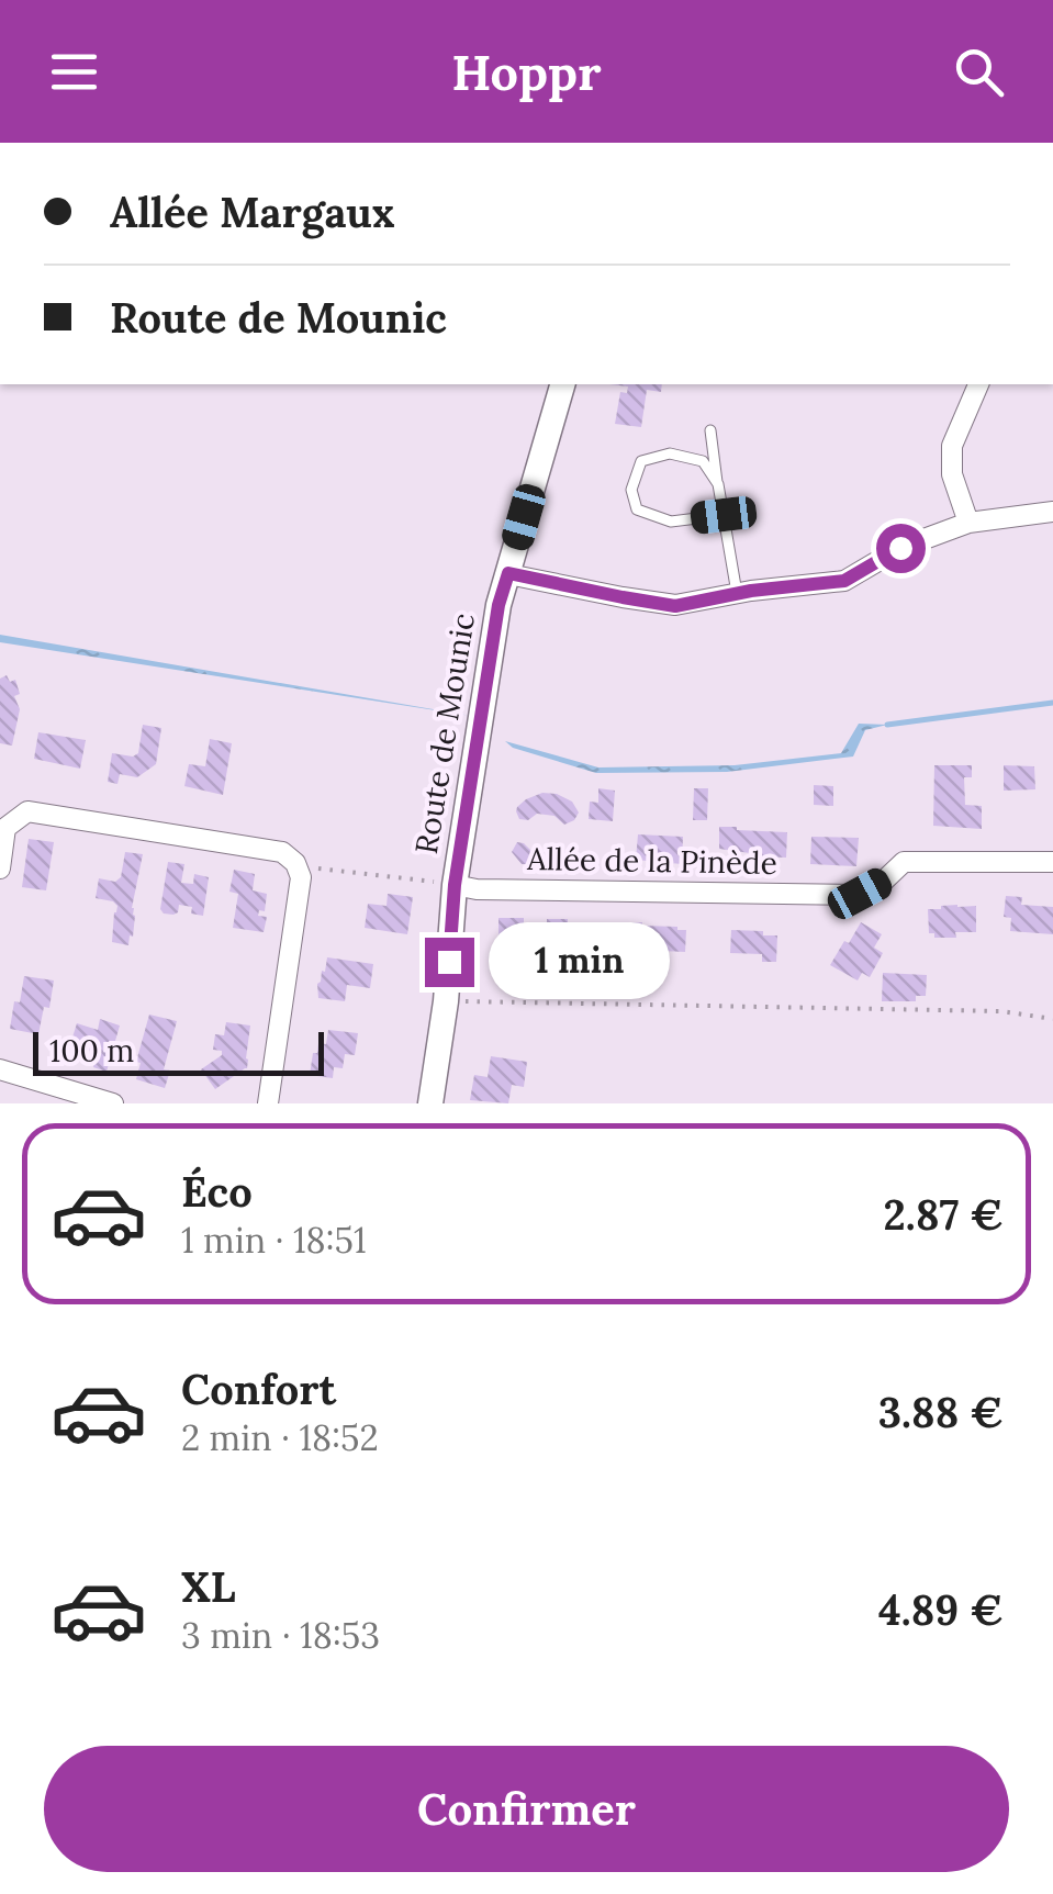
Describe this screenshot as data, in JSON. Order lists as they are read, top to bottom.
{
  "streets": {
    "main road": ["Route de Mounic"],
    "street": ["Allée de la Pinède"]
  },
  "crossings": [
    ["Route de Mounic", "Allée de la Pinède"]
  ],
  "scale_bar": "100 m",
  "page": {
    "header": "Hoppr",
    "banner": ["Allée Margaux", "Route de Mounic"],
    "bubble": "1 min",
    "scale": "100 m",
    "list": [
      {
        "name": "Éco",
        "note": "1 min · 18:51",
        "value": "2.87 €"
      },
      {
        "name": "Confort",
        "note": "2 min · 18:52",
        "value": "3.88 €"
      },
      {
        "name": "XL",
        "note": "3 min · 18:53",
        "value": "4.89 €"
      }
    ],
    "buttons": "Confirmer"
  }
}
